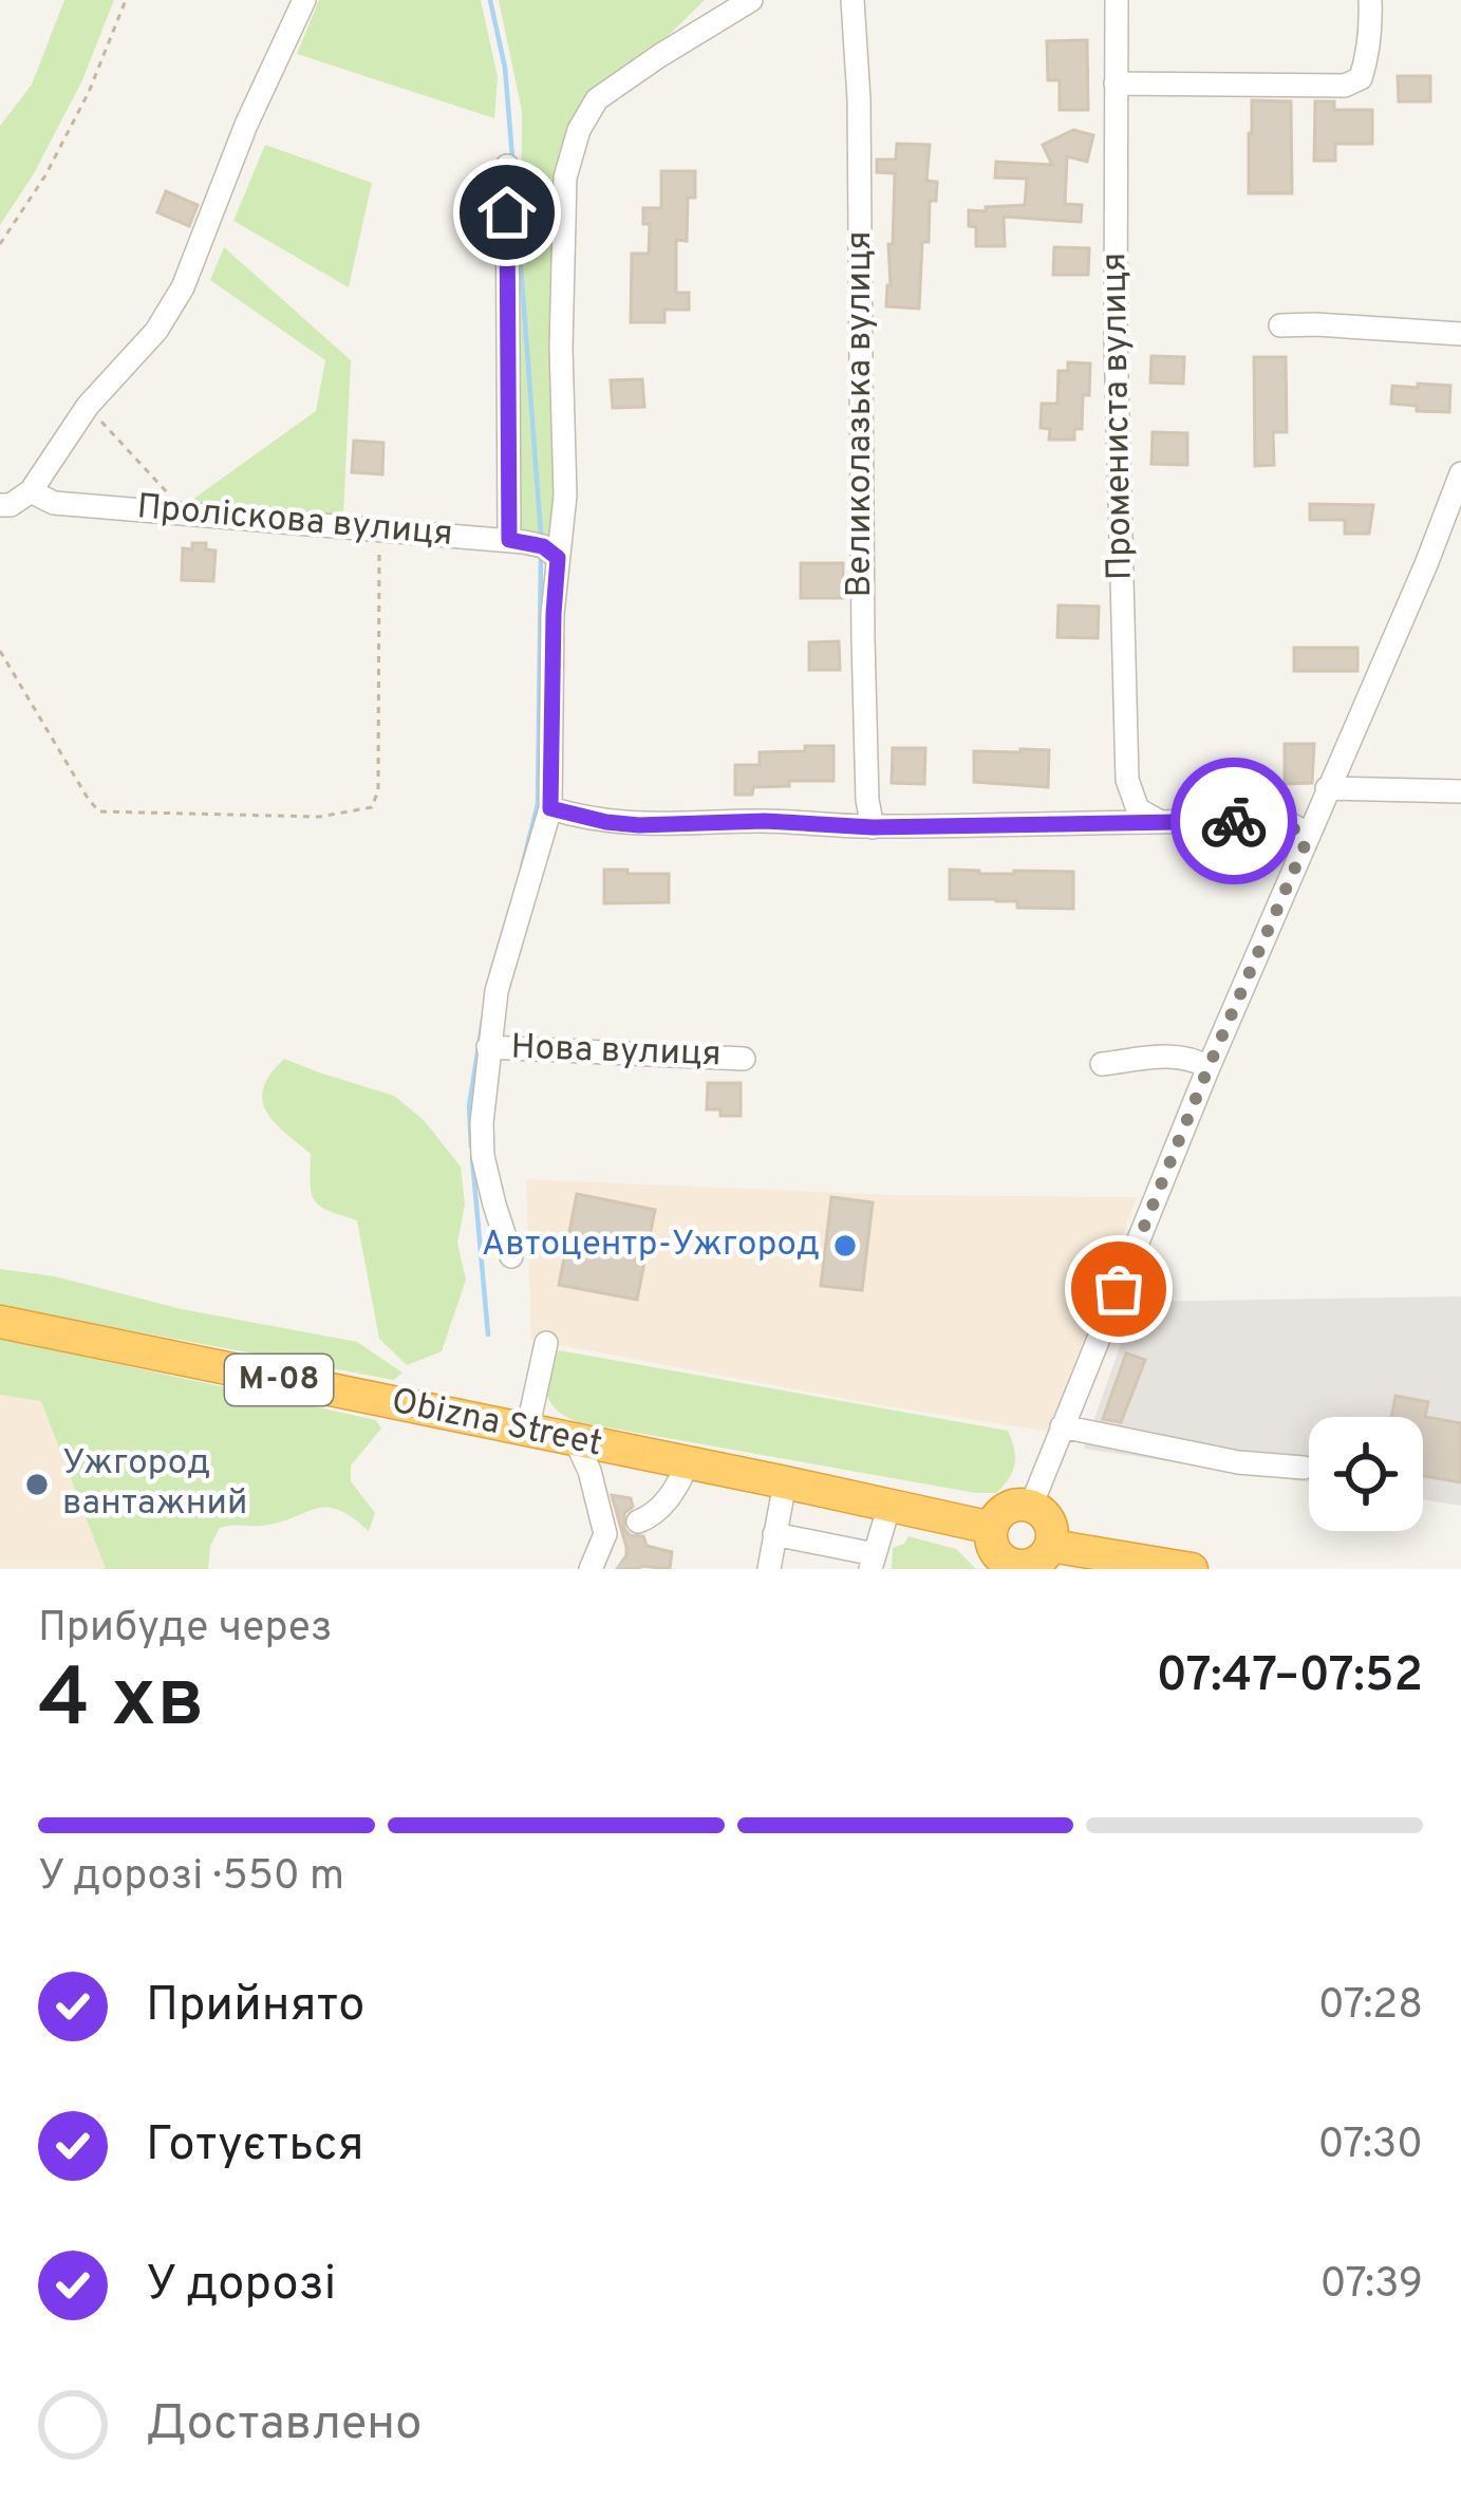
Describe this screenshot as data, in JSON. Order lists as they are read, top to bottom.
{
  "streets": {
    "highway": ["М-08", "Obizna Street"],
    "street": [
      "Великолазька вулиця",
      "Промениста вулиця",
      "Проліскова вулиця",
      "Нова вулиця"
    ]
  },
  "places": ["Автоцентр-Ужгород", "Ужгород вантажний"],
  "page": {
    "heading": ["4 хв", "Прибуде через", "07:47–07:52"],
    "bar": "У дорозі · 550 m",
    "list": [
      ["Прийнято", "07:28"],
      ["Готується", "07:30"],
      ["У дорозі", "07:39"],
      "Доставлено"
    ]
  }
}
